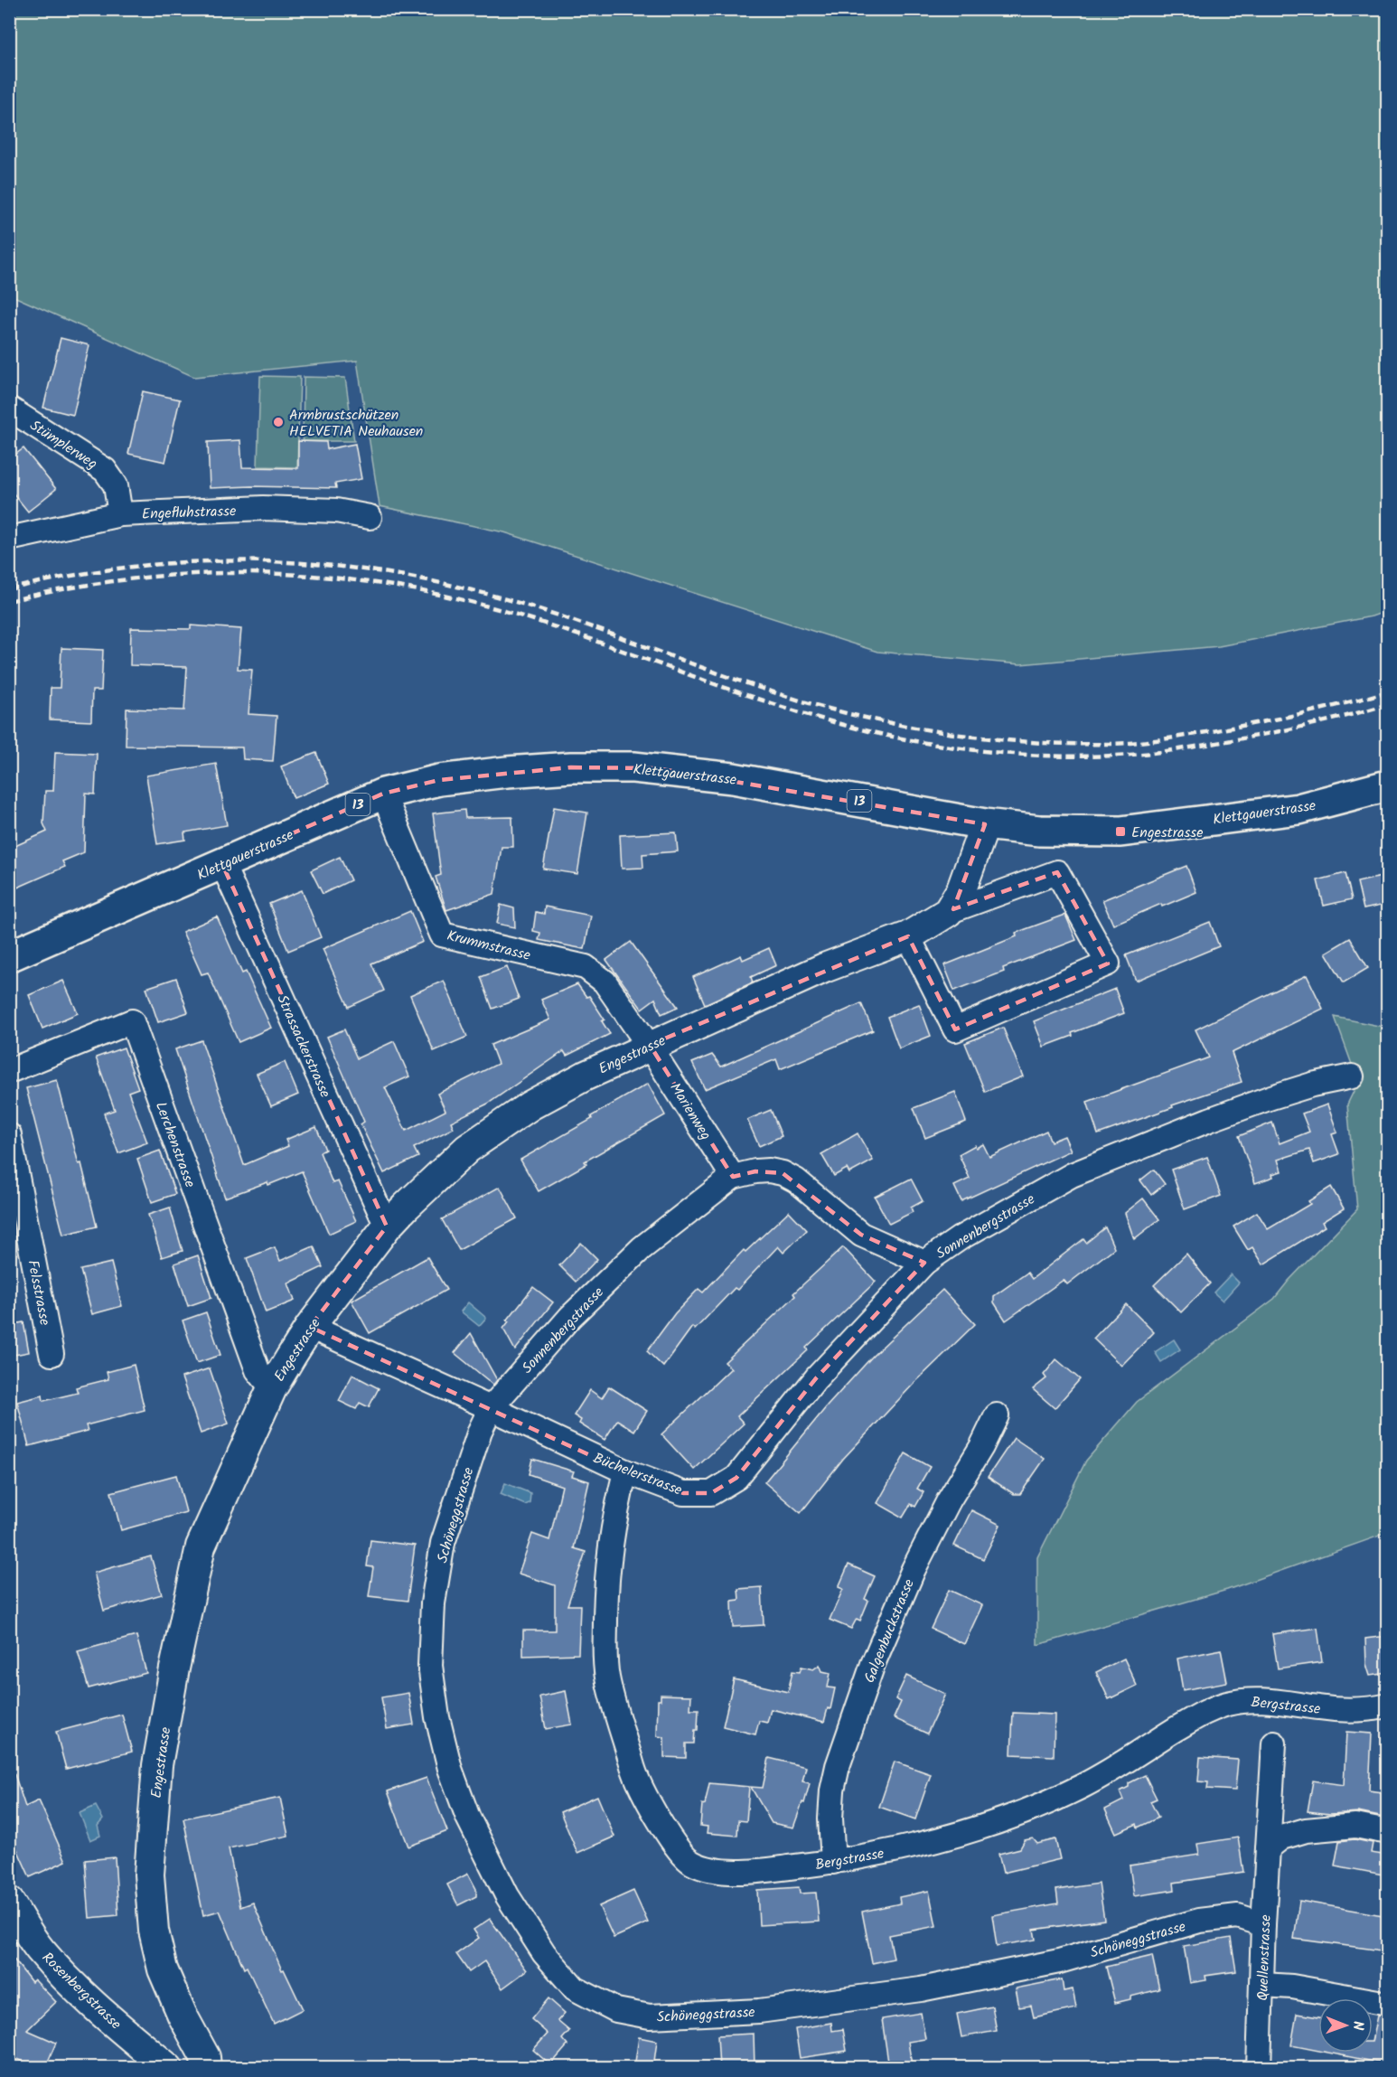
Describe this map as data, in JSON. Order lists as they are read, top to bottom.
{
  "streets": {
    "main road": ["Klettgauerstrasse", "13"],
    "street": [
      "Stümplerweg",
      "Engefluhstrasse",
      "Krummstrasse",
      "Strassackerstrasse",
      "Engestrasse",
      "Marienweg",
      "Lerchenstrasse",
      "Sonnenbergstrasse",
      "Felsstrasse",
      "Büchelerstrasse",
      "Schöneggstrasse",
      "Galgenbuckstrasse",
      "Bergstrasse",
      "Quellenstrasse",
      "Rosenbergstrasse"
    ]
  },
  "crossings": [
    ["Stümplerweg", "Engefluhstrasse"],
    ["Klettgauerstrasse", "Krummstrasse"],
    ["Klettgauerstrasse", "Strassackerstrasse"],
    ["Klettgauerstrasse", "Engestrasse"],
    ["Krummstrasse", "Engestrasse"],
    ["Krummstrasse", "Marienweg"],
    ["Strassackerstrasse", "Engestrasse"],
    ["Engestrasse", "Marienweg"],
    ["Engestrasse", "Lerchenstrasse"],
    ["Engestrasse", "Büchelerstrasse"],
    ["Marienweg", "Sonnenbergstrasse"],
    ["Sonnenbergstrasse", "Büchelerstrasse"],
    ["Sonnenbergstrasse", "Schöneggstrasse"],
    ["Büchelerstrasse", "Schöneggstrasse"],
    ["Büchelerstrasse", "Bergstrasse"],
    ["Schöneggstrasse", "Quellenstrasse"],
    ["Galgenbuckstrasse", "Bergstrasse"]
  ],
  "places": {
    "other": ["Armbrustschützen HELVETIA Neuhausen"],
    "transit": ["Engestrasse"]
  },
  "north": "right"
}
